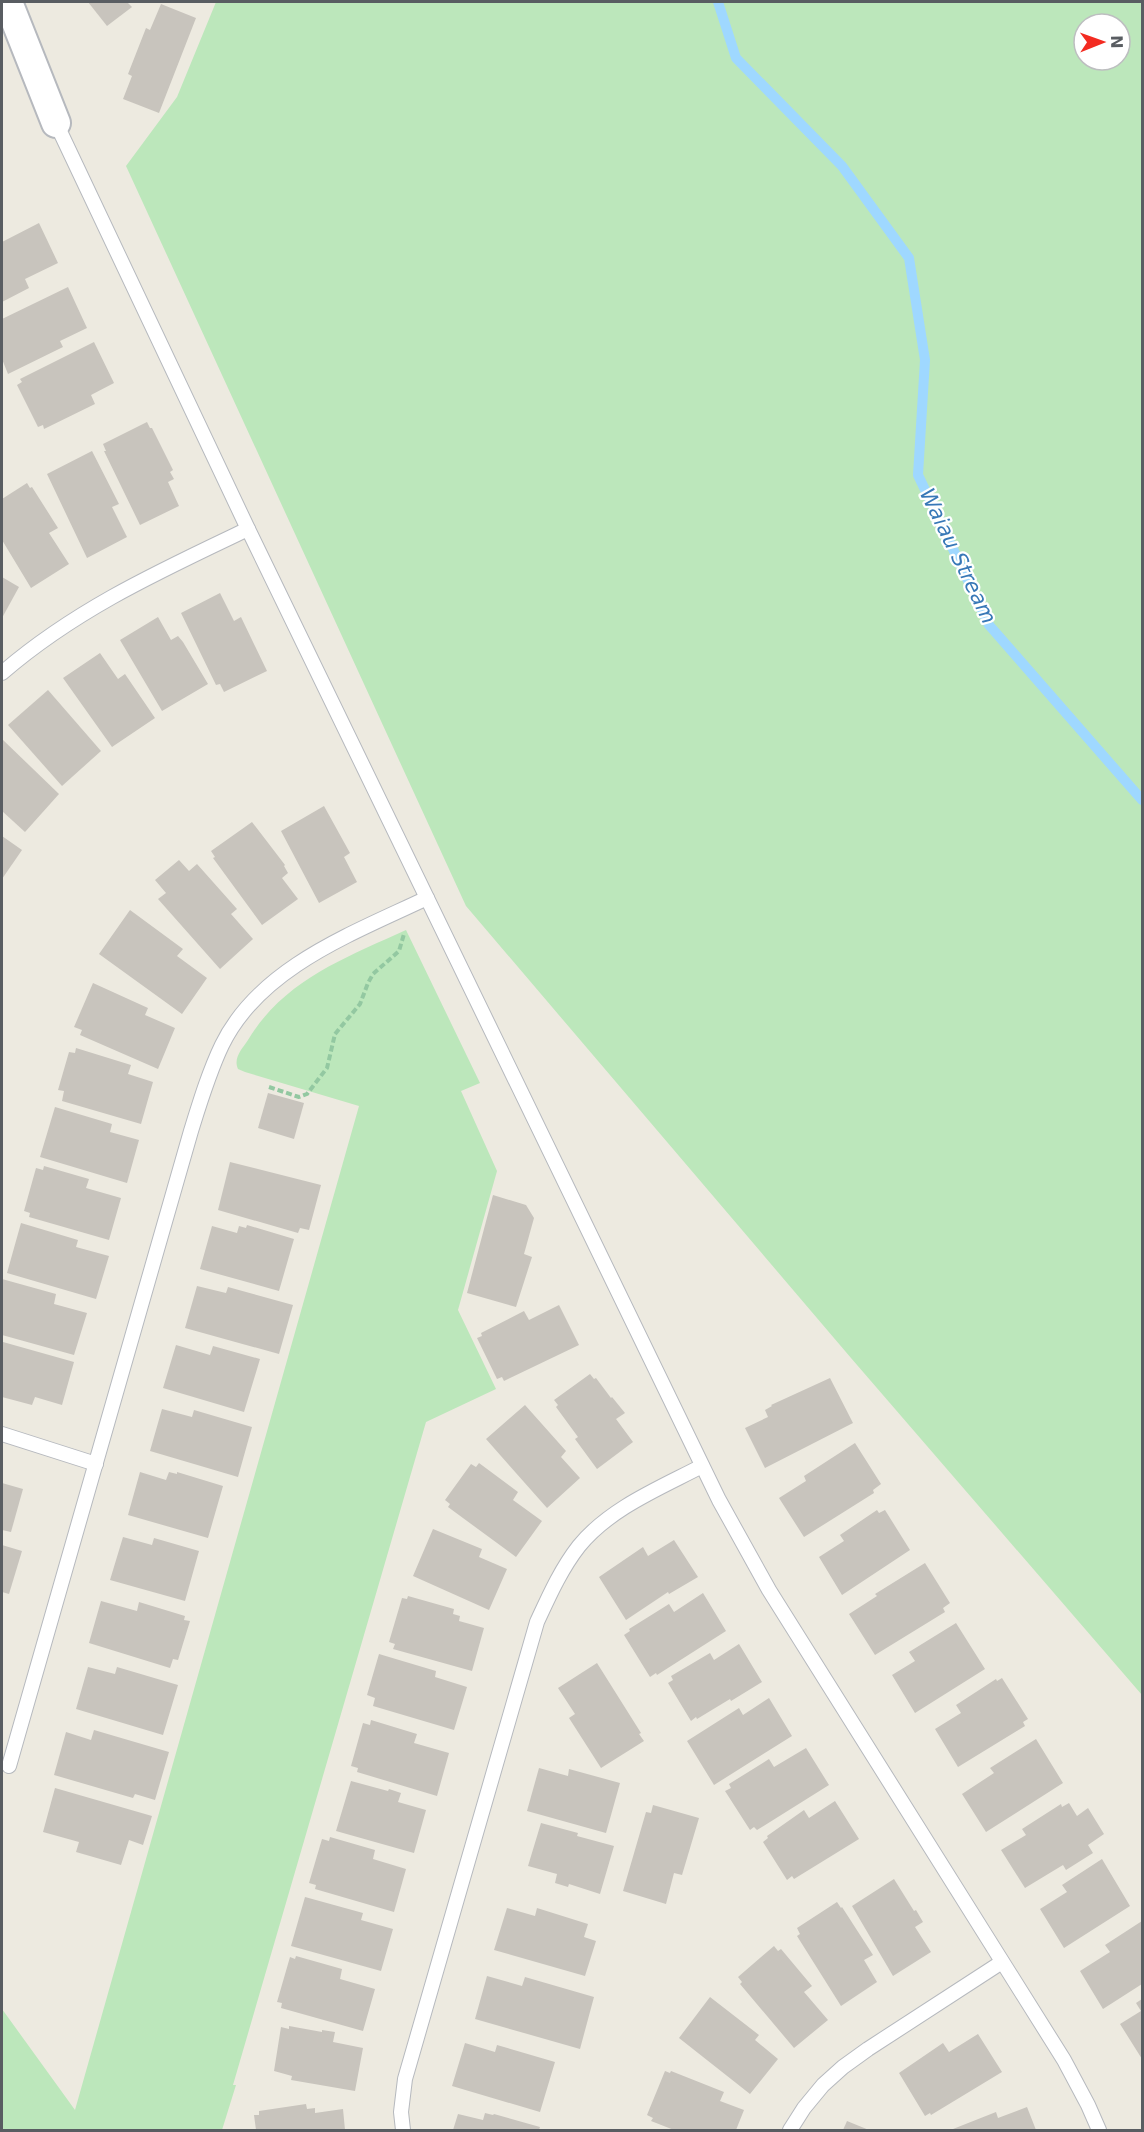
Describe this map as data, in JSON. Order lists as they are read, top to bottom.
{
  "water": ["Waiau Stream"],
  "north": "right"
}
